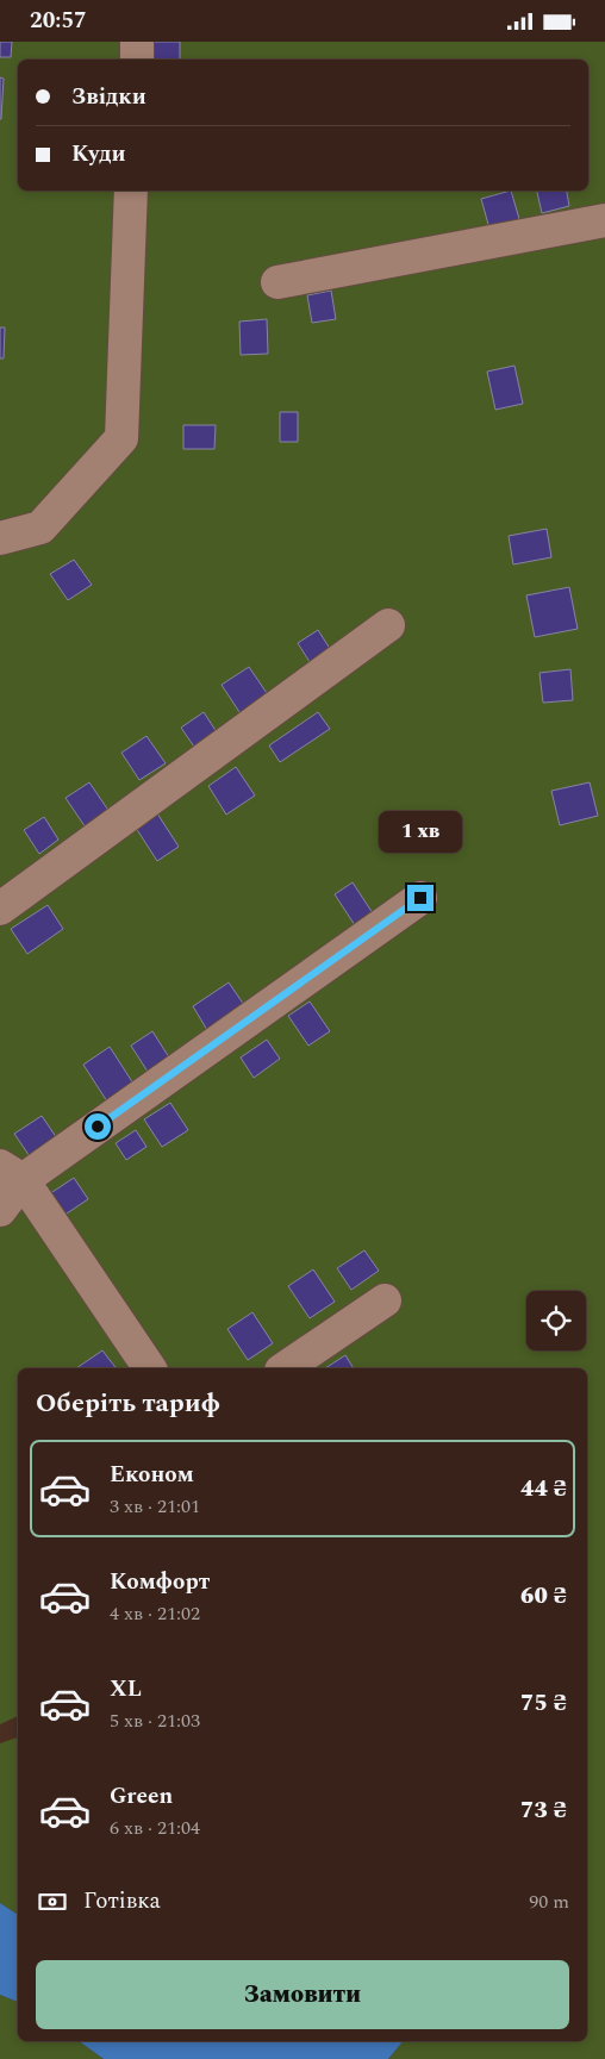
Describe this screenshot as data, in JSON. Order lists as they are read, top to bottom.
{
  "page": {
    "status": "20:57",
    "banner": ["Звідки", "Куди"],
    "bubble": "1 хв",
    "heading": "Оберіть тариф",
    "list": [
      {
        "name": "Економ",
        "note": "3 хв · 21:01",
        "value": "44 ₴"
      },
      {
        "name": "Комфорт",
        "note": "4 хв · 21:02",
        "value": "60 ₴"
      },
      {
        "name": "XL",
        "note": "5 хв · 21:03",
        "value": "75 ₴"
      },
      {
        "name": "Green",
        "note": "6 хв · 21:04",
        "value": "73 ₴"
      }
    ],
    "pay": ["Готівка", "90 m"],
    "buttons": "Замовити"
  }
}
